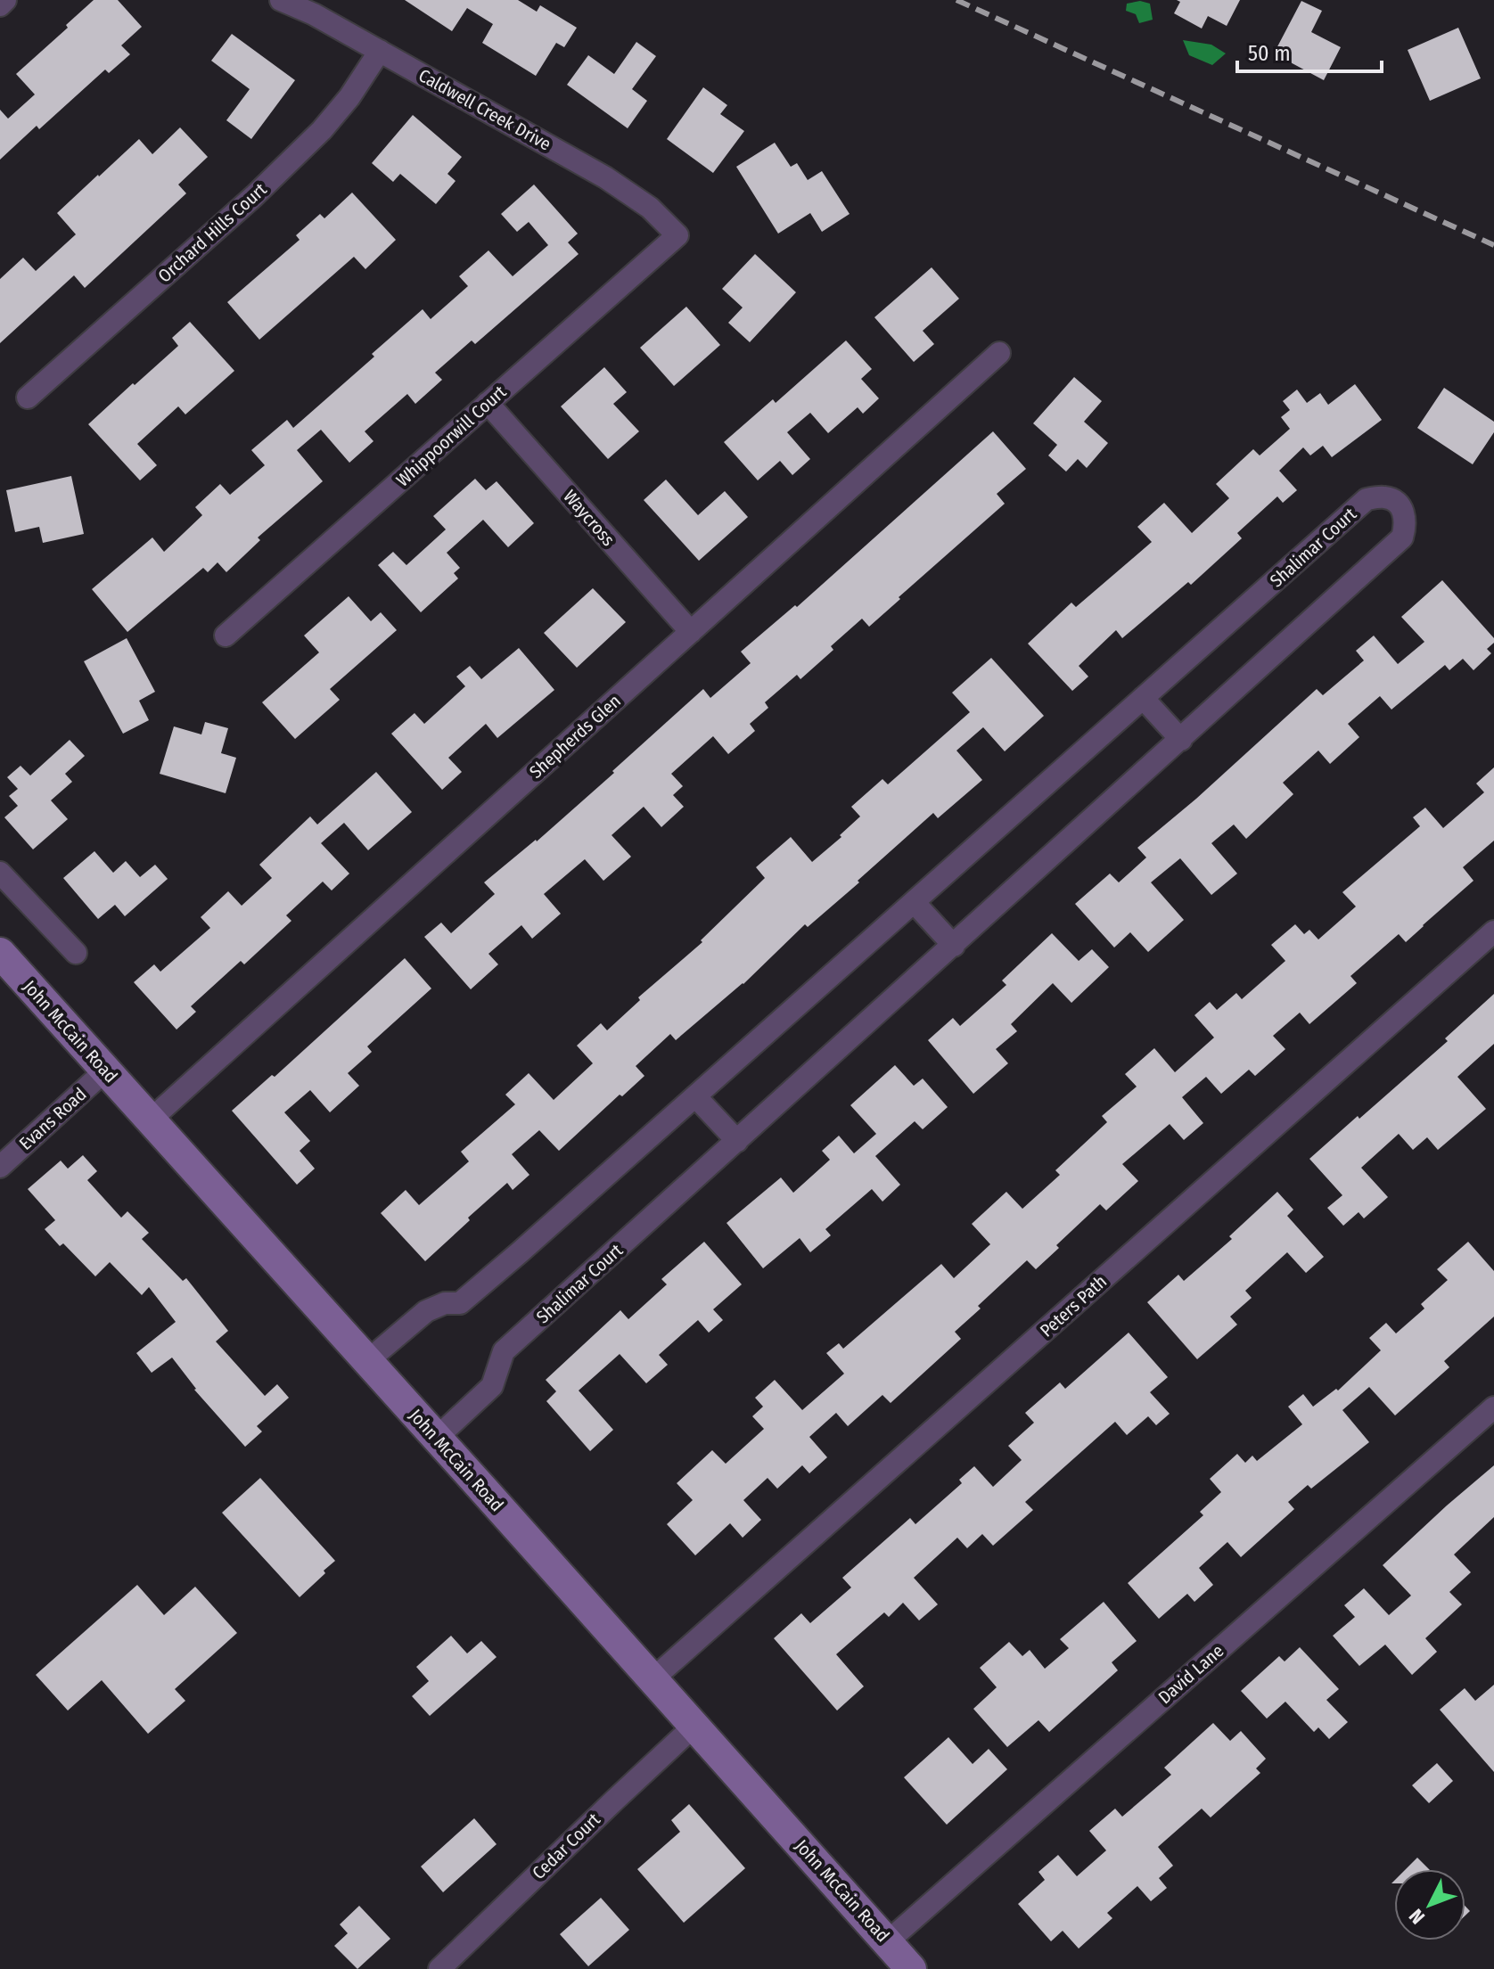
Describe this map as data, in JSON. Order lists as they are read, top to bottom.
{
  "streets": {
    "main road": ["John McCain Road"],
    "street": [
      "Caldwell Creek Drive",
      "Orchard Hills Court",
      "Whippoorwill Court",
      "Waycross",
      "Shalimar Court",
      "Shepherds Glen",
      "Evans Road",
      "Peters Path",
      "David Lane",
      "Cedar Court"
    ]
  },
  "crossings": [
    ["Caldwell Creek Drive", "Orchard Hills Court"],
    ["Caldwell Creek Drive", "Whippoorwill Court"],
    ["Whippoorwill Court", "Waycross"],
    ["Waycross", "Shepherds Glen"],
    ["Shalimar Court", "John McCain Road"],
    ["Shepherds Glen", "John McCain Road"],
    ["John McCain Road", "Evans Road"],
    ["John McCain Road", "Peters Path"],
    ["John McCain Road", "David Lane"],
    ["John McCain Road", "Cedar Court"]
  ],
  "scale_bar": "50 m",
  "north": "bottom left"
}
